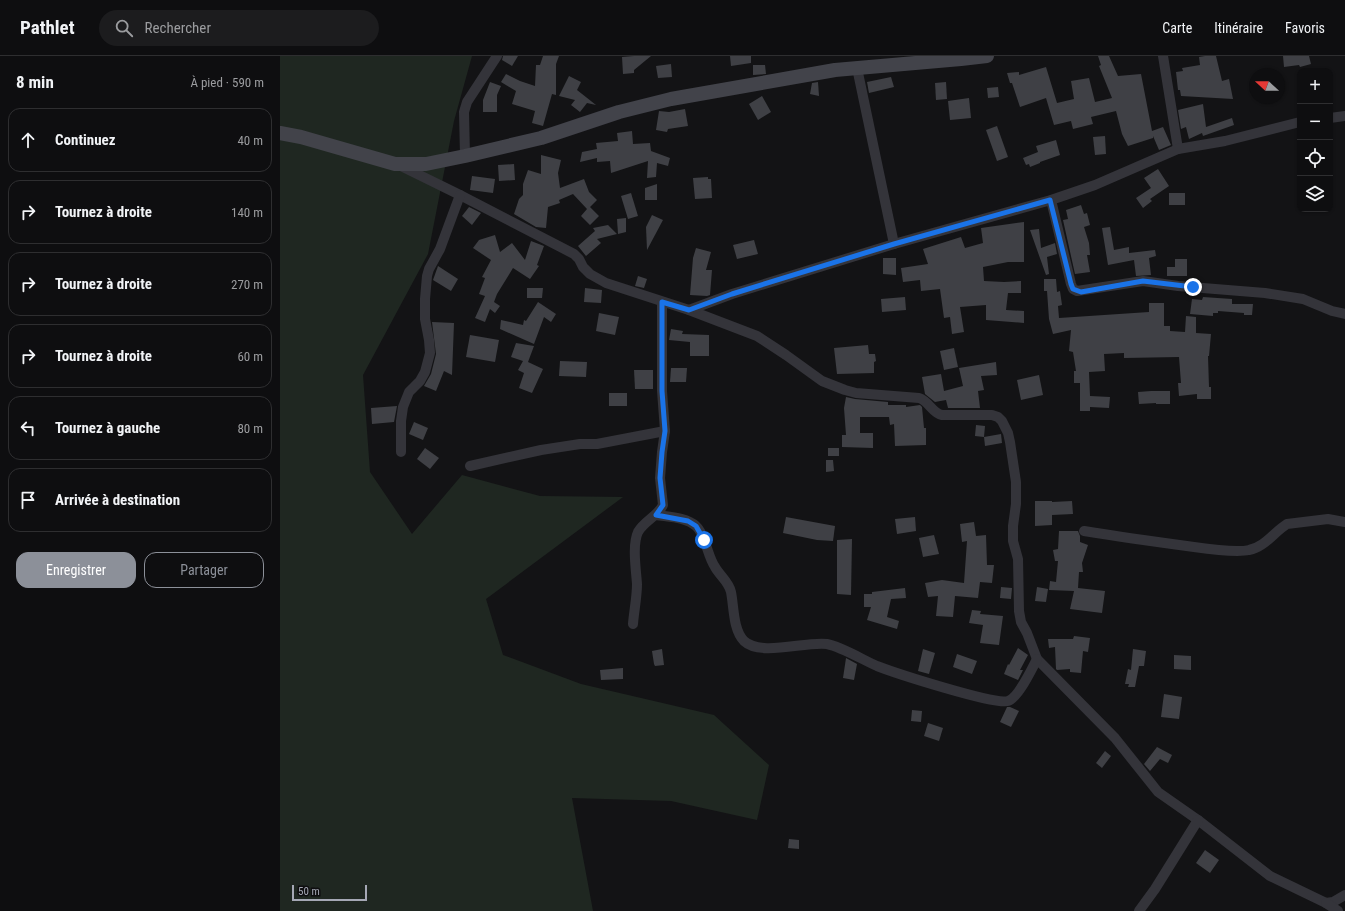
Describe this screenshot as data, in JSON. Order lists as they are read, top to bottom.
{
  "scale_bar": "50 m",
  "north": "left",
  "page": {
    "header": "Pathlet",
    "search": "Rechercher",
    "nav": ["Carte", "Itinéraire", "Favoris"],
    "heading": ["8 min", "À pied · 590 m"],
    "map_buttons": ["+", "−"],
    "list": [
      ["Continuez", "40 m"],
      ["Tournez à droite", "140 m"],
      ["Tournez à droite", "270 m"],
      ["Tournez à droite", "60 m"],
      ["Tournez à gauche", "80 m"],
      "Arrivée à destination"
    ],
    "buttons": ["Enregistrer", "Partager"],
    "scale": "50 m"
  }
}
